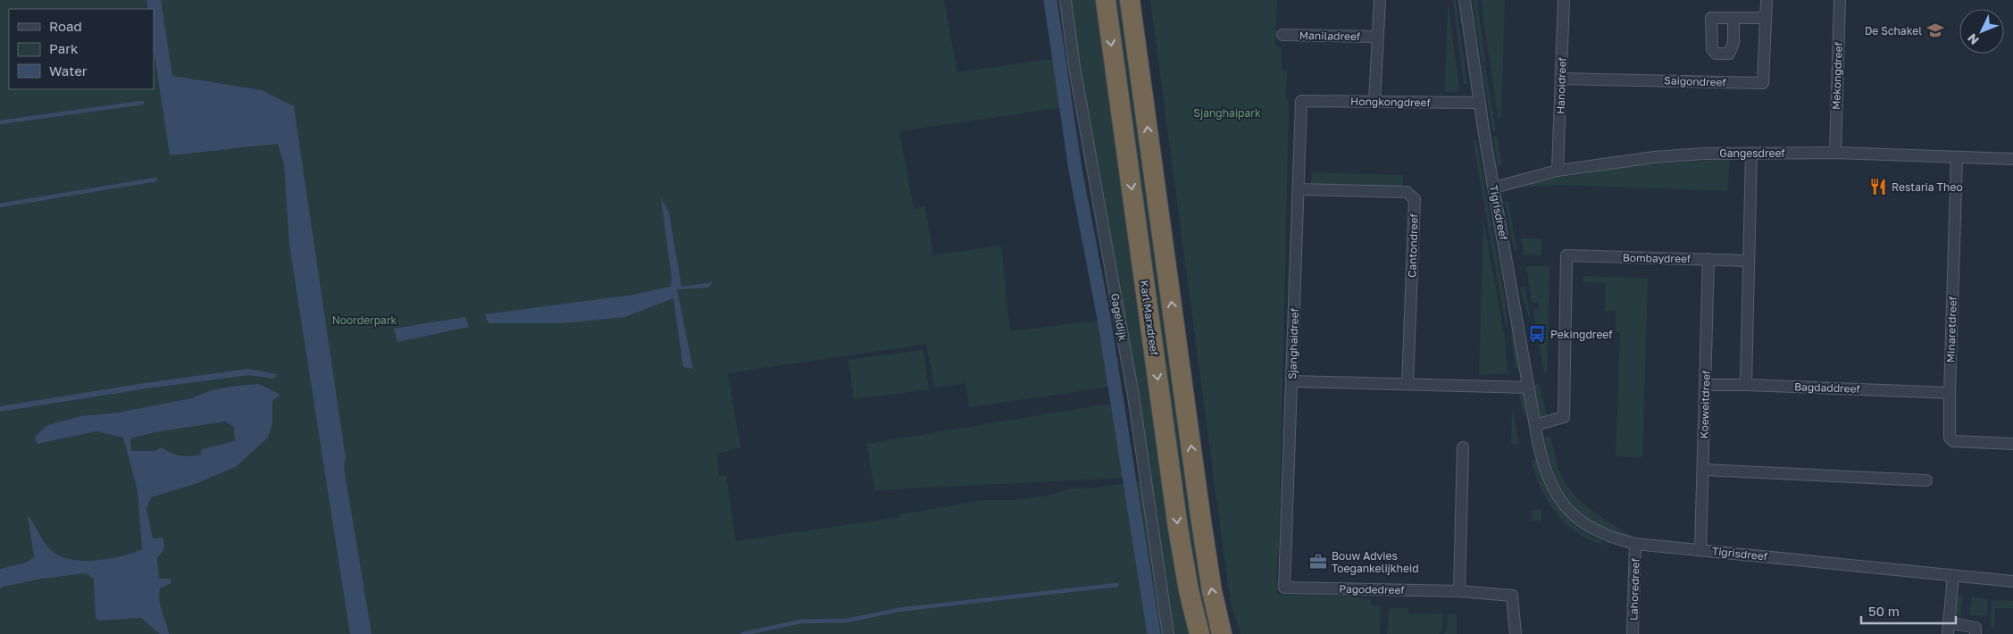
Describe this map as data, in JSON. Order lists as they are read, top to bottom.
{
  "streets": {
    "highway": ["Karl Marxdreef"],
    "street": [
      "Maniladreef",
      "Mekongdreef",
      "Saigondreef",
      "Hanoidreef",
      "Hongkongdreef",
      "Gangesdreef",
      "Tigrisdreef",
      "Cantondreef",
      "Bombaydreef",
      "Gageldijk",
      "Minaretdreef",
      "Sjanghaidreef",
      "Bagdaddreef",
      "Koeweitdreef",
      "Pagodedreef",
      "Lahoredreef"
    ]
  },
  "crossings": [
    ["Mekongdreef", "Gangesdreef"],
    ["Saigondreef", "Hanoidreef"],
    ["Hanoidreef", "Gangesdreef"],
    ["Hongkongdreef", "Tigrisdreef"],
    ["Hongkongdreef", "Sjanghaidreef"],
    ["Gangesdreef", "Tigrisdreef"],
    ["Gangesdreef", "Minaretdreef"],
    ["Tigrisdreef", "Bombaydreef"],
    ["Tigrisdreef", "Koeweitdreef"],
    ["Tigrisdreef", "Lahoredreef"],
    ["Cantondreef", "Sjanghaidreef"],
    ["Bombaydreef", "Koeweitdreef"],
    ["Minaretdreef", "Bagdaddreef"],
    ["Sjanghaidreef", "Pagodedreef"],
    ["Bagdaddreef", "Koeweitdreef"]
  ],
  "parks": ["Sjanghaipark", "Noorderpark"],
  "places": {
    "school or university": ["De Schakel"],
    "restaurant": ["Restaria Theo"],
    "bus stop": ["Pekingdreef"],
    "office": ["Bouw Advies Toegankelijkheid"]
  },
  "legend": ["Road", "Park", "Water"],
  "scale_bar": "50 m",
  "north": "bottom left"
}
